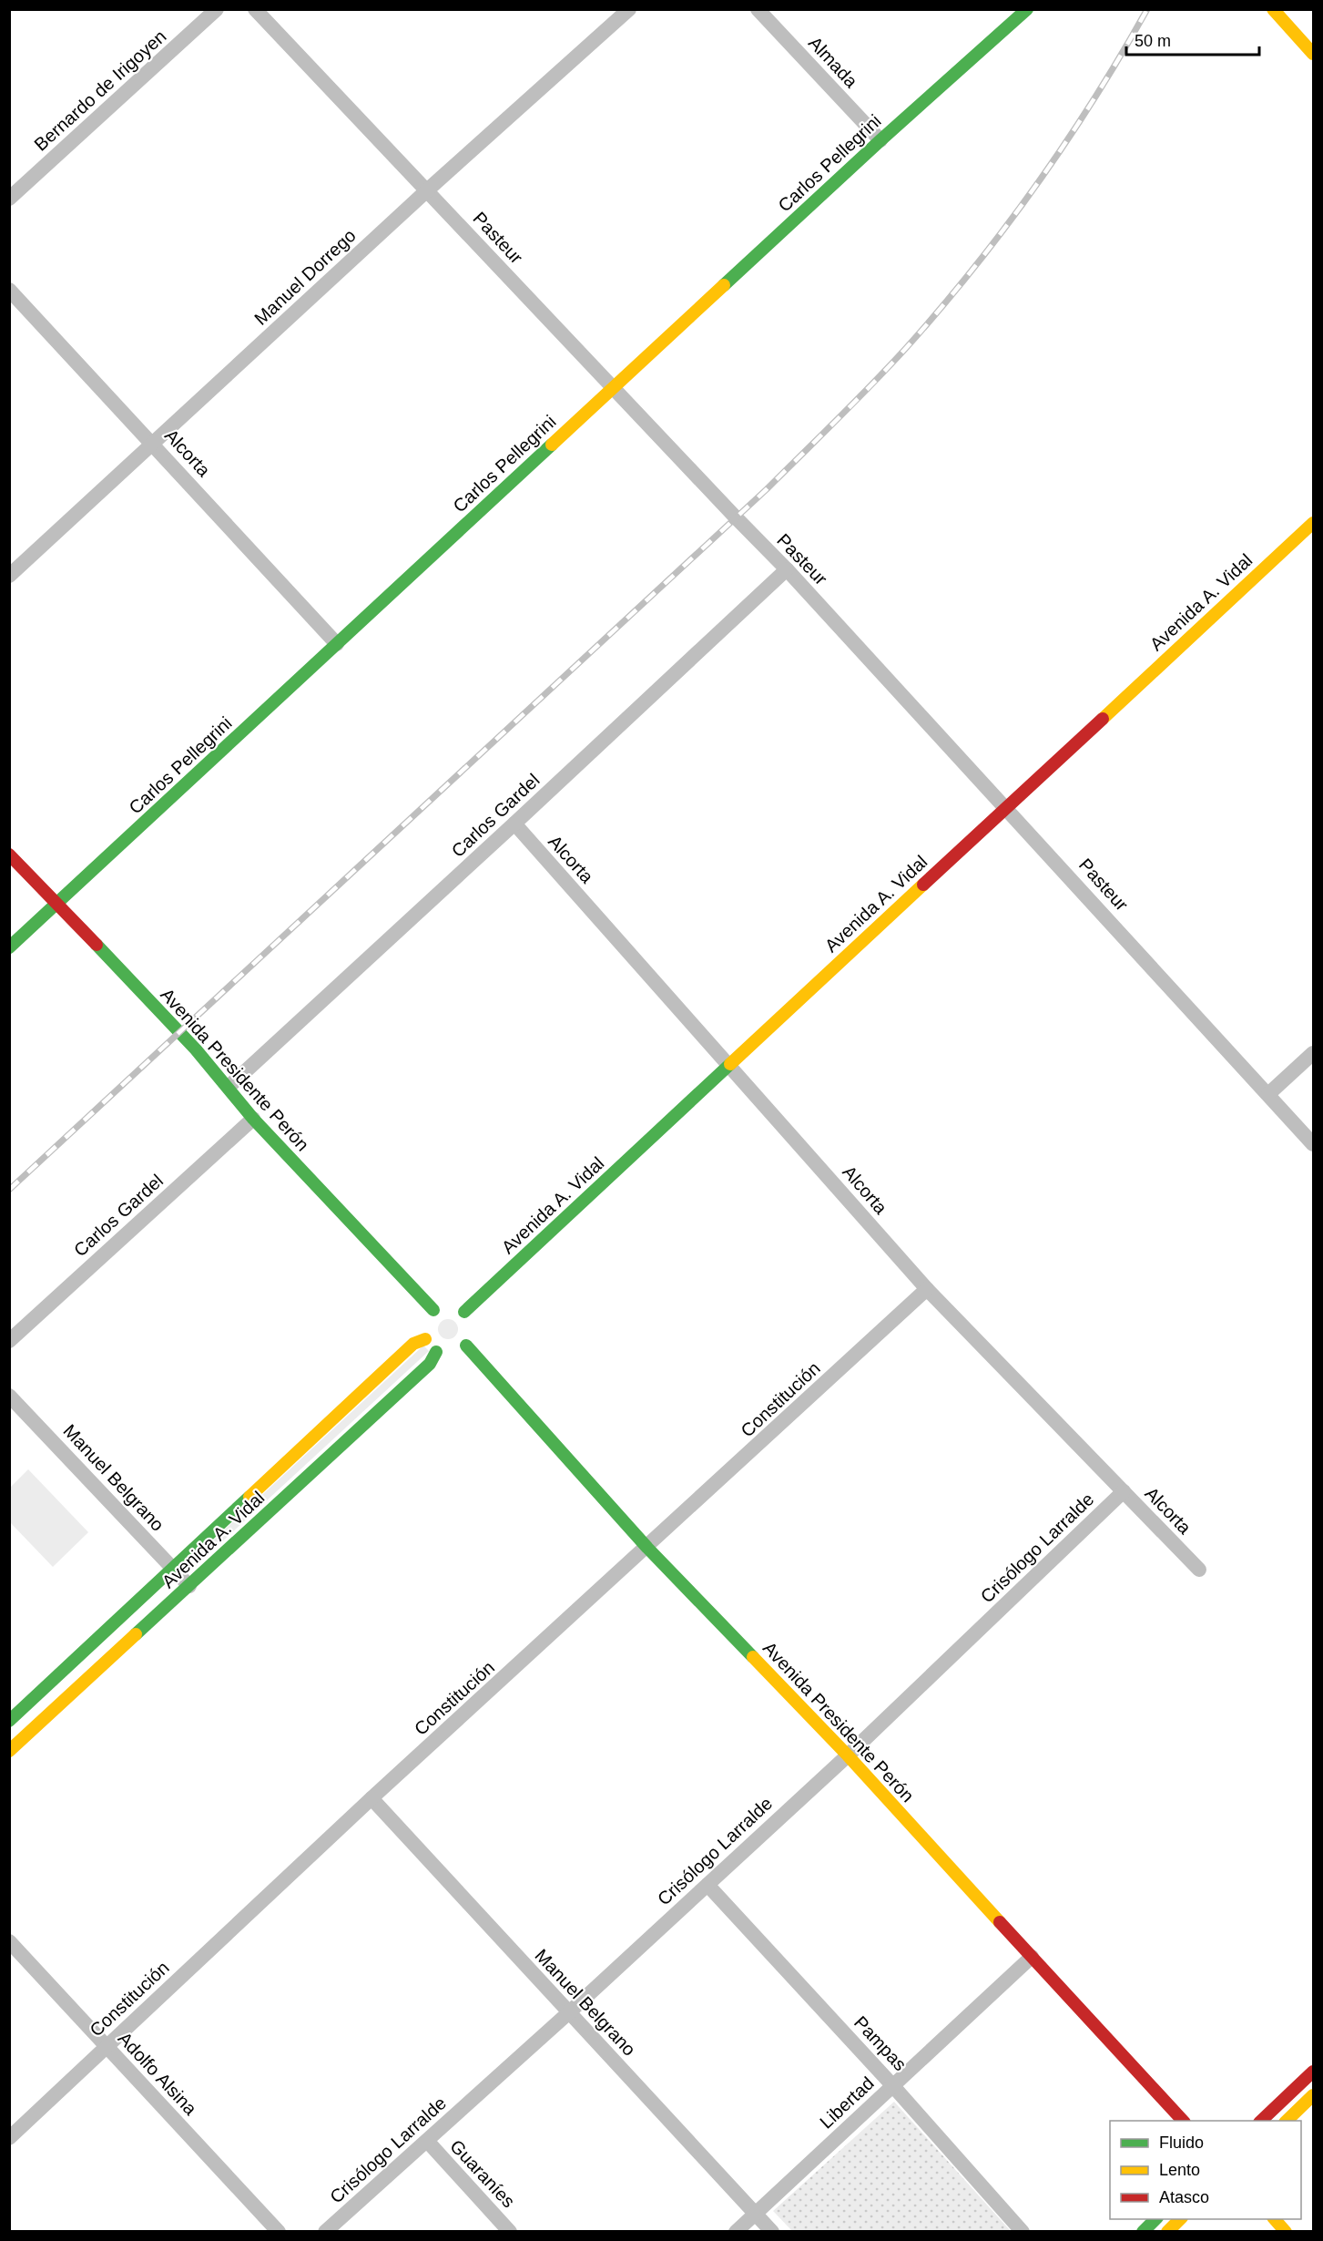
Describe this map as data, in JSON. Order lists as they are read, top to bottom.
{
  "streets": {
    "main road": ["Carlos Pellegrini", "Avenida A. Vidal", "Avenida Presidente Perón"],
    "street": [
      "Almada",
      "Bernardo de Irigoyen",
      "Pasteur",
      "Manuel Dorrego",
      "Alcorta",
      "Carlos Gardel",
      "Constitución",
      "Manuel Belgrano",
      "Crisólogo Larralde",
      "Pampas",
      "Adolfo Alsina",
      "Libertad",
      "Guaraníes"
    ]
  },
  "crossings": [
    ["Almada", "Carlos Pellegrini"],
    ["Carlos Pellegrini", "Pasteur"],
    ["Carlos Pellegrini", "Alcorta"],
    ["Carlos Pellegrini", "Avenida Presidente Perón"],
    ["Pasteur", "Manuel Dorrego"],
    ["Pasteur", "Avenida A. Vidal"],
    ["Pasteur", "Carlos Gardel"],
    ["Manuel Dorrego", "Alcorta"],
    ["Alcorta", "Avenida A. Vidal"],
    ["Alcorta", "Carlos Gardel"],
    ["Alcorta", "Constitución"],
    ["Alcorta", "Crisólogo Larralde"],
    ["Avenida A. Vidal", "Avenida Presidente Perón"],
    ["Avenida A. Vidal", "Manuel Belgrano"],
    ["Carlos Gardel", "Avenida Presidente Perón"],
    ["Avenida Presidente Perón", "Constitución"],
    ["Avenida Presidente Perón", "Crisólogo Larralde"],
    ["Avenida Presidente Perón", "Libertad"],
    ["Constitución", "Manuel Belgrano"],
    ["Constitución", "Adolfo Alsina"],
    ["Manuel Belgrano", "Crisólogo Larralde"],
    ["Manuel Belgrano", "Libertad"],
    ["Crisólogo Larralde", "Pampas"],
    ["Crisólogo Larralde", "Guaraníes"],
    ["Pampas", "Libertad"]
  ],
  "legend": ["Fluido", "Lento", "Atasco"],
  "scale_bar": "50 m"
}
